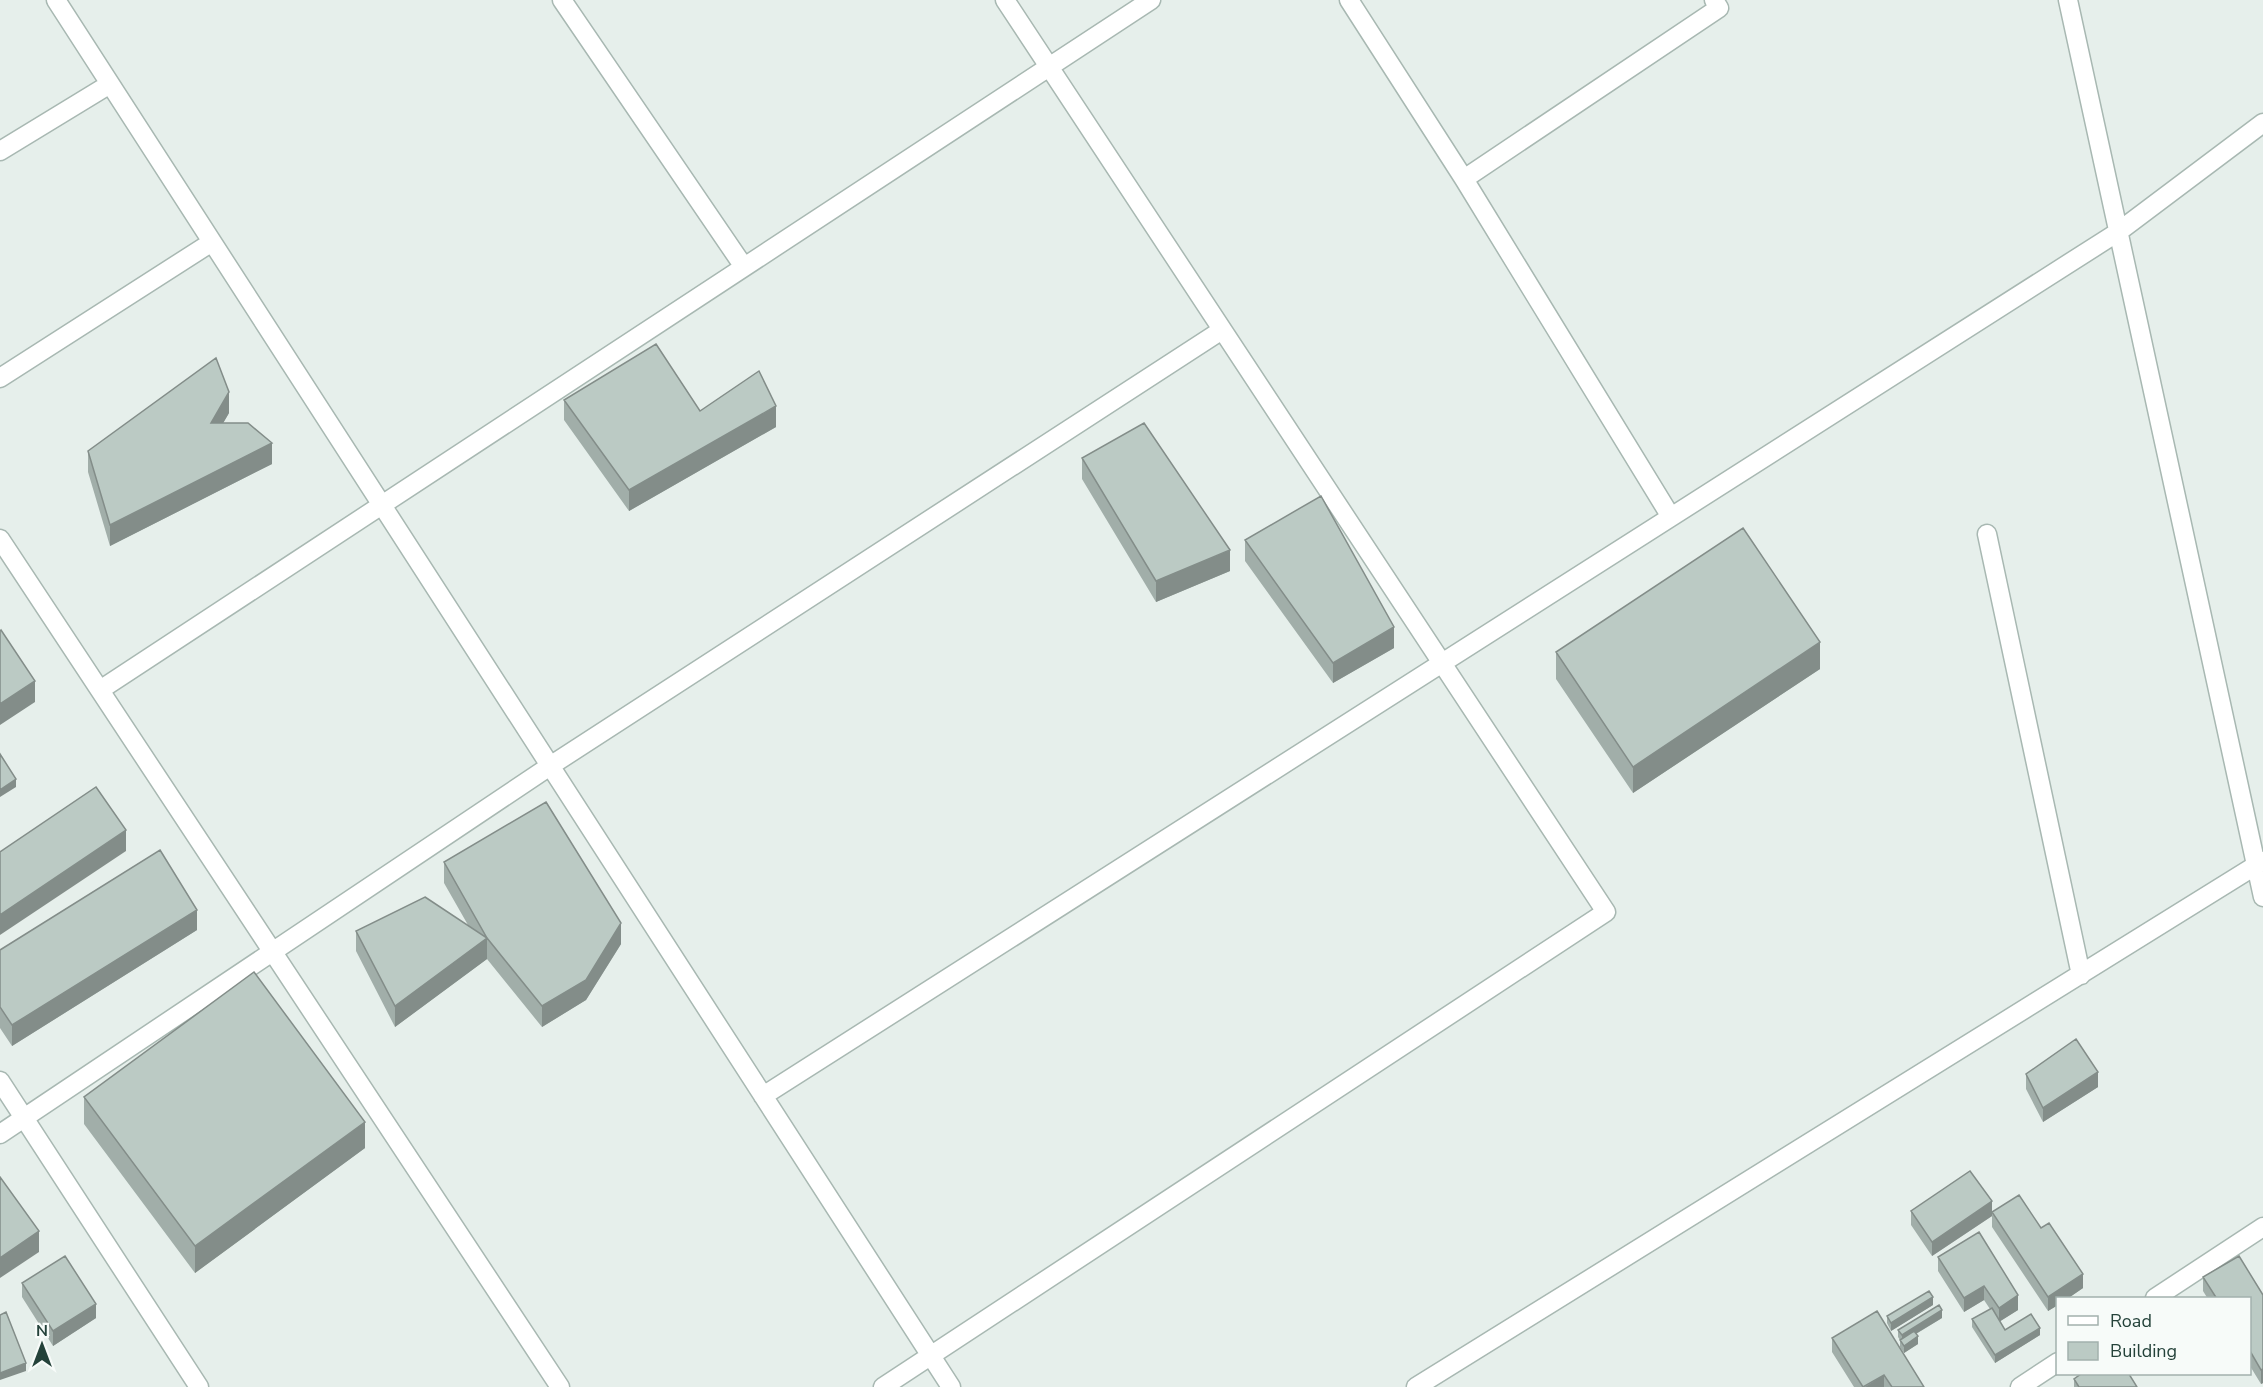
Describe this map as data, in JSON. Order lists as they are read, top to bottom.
{
  "legend": ["Road", "Building"],
  "north": "top"
}
